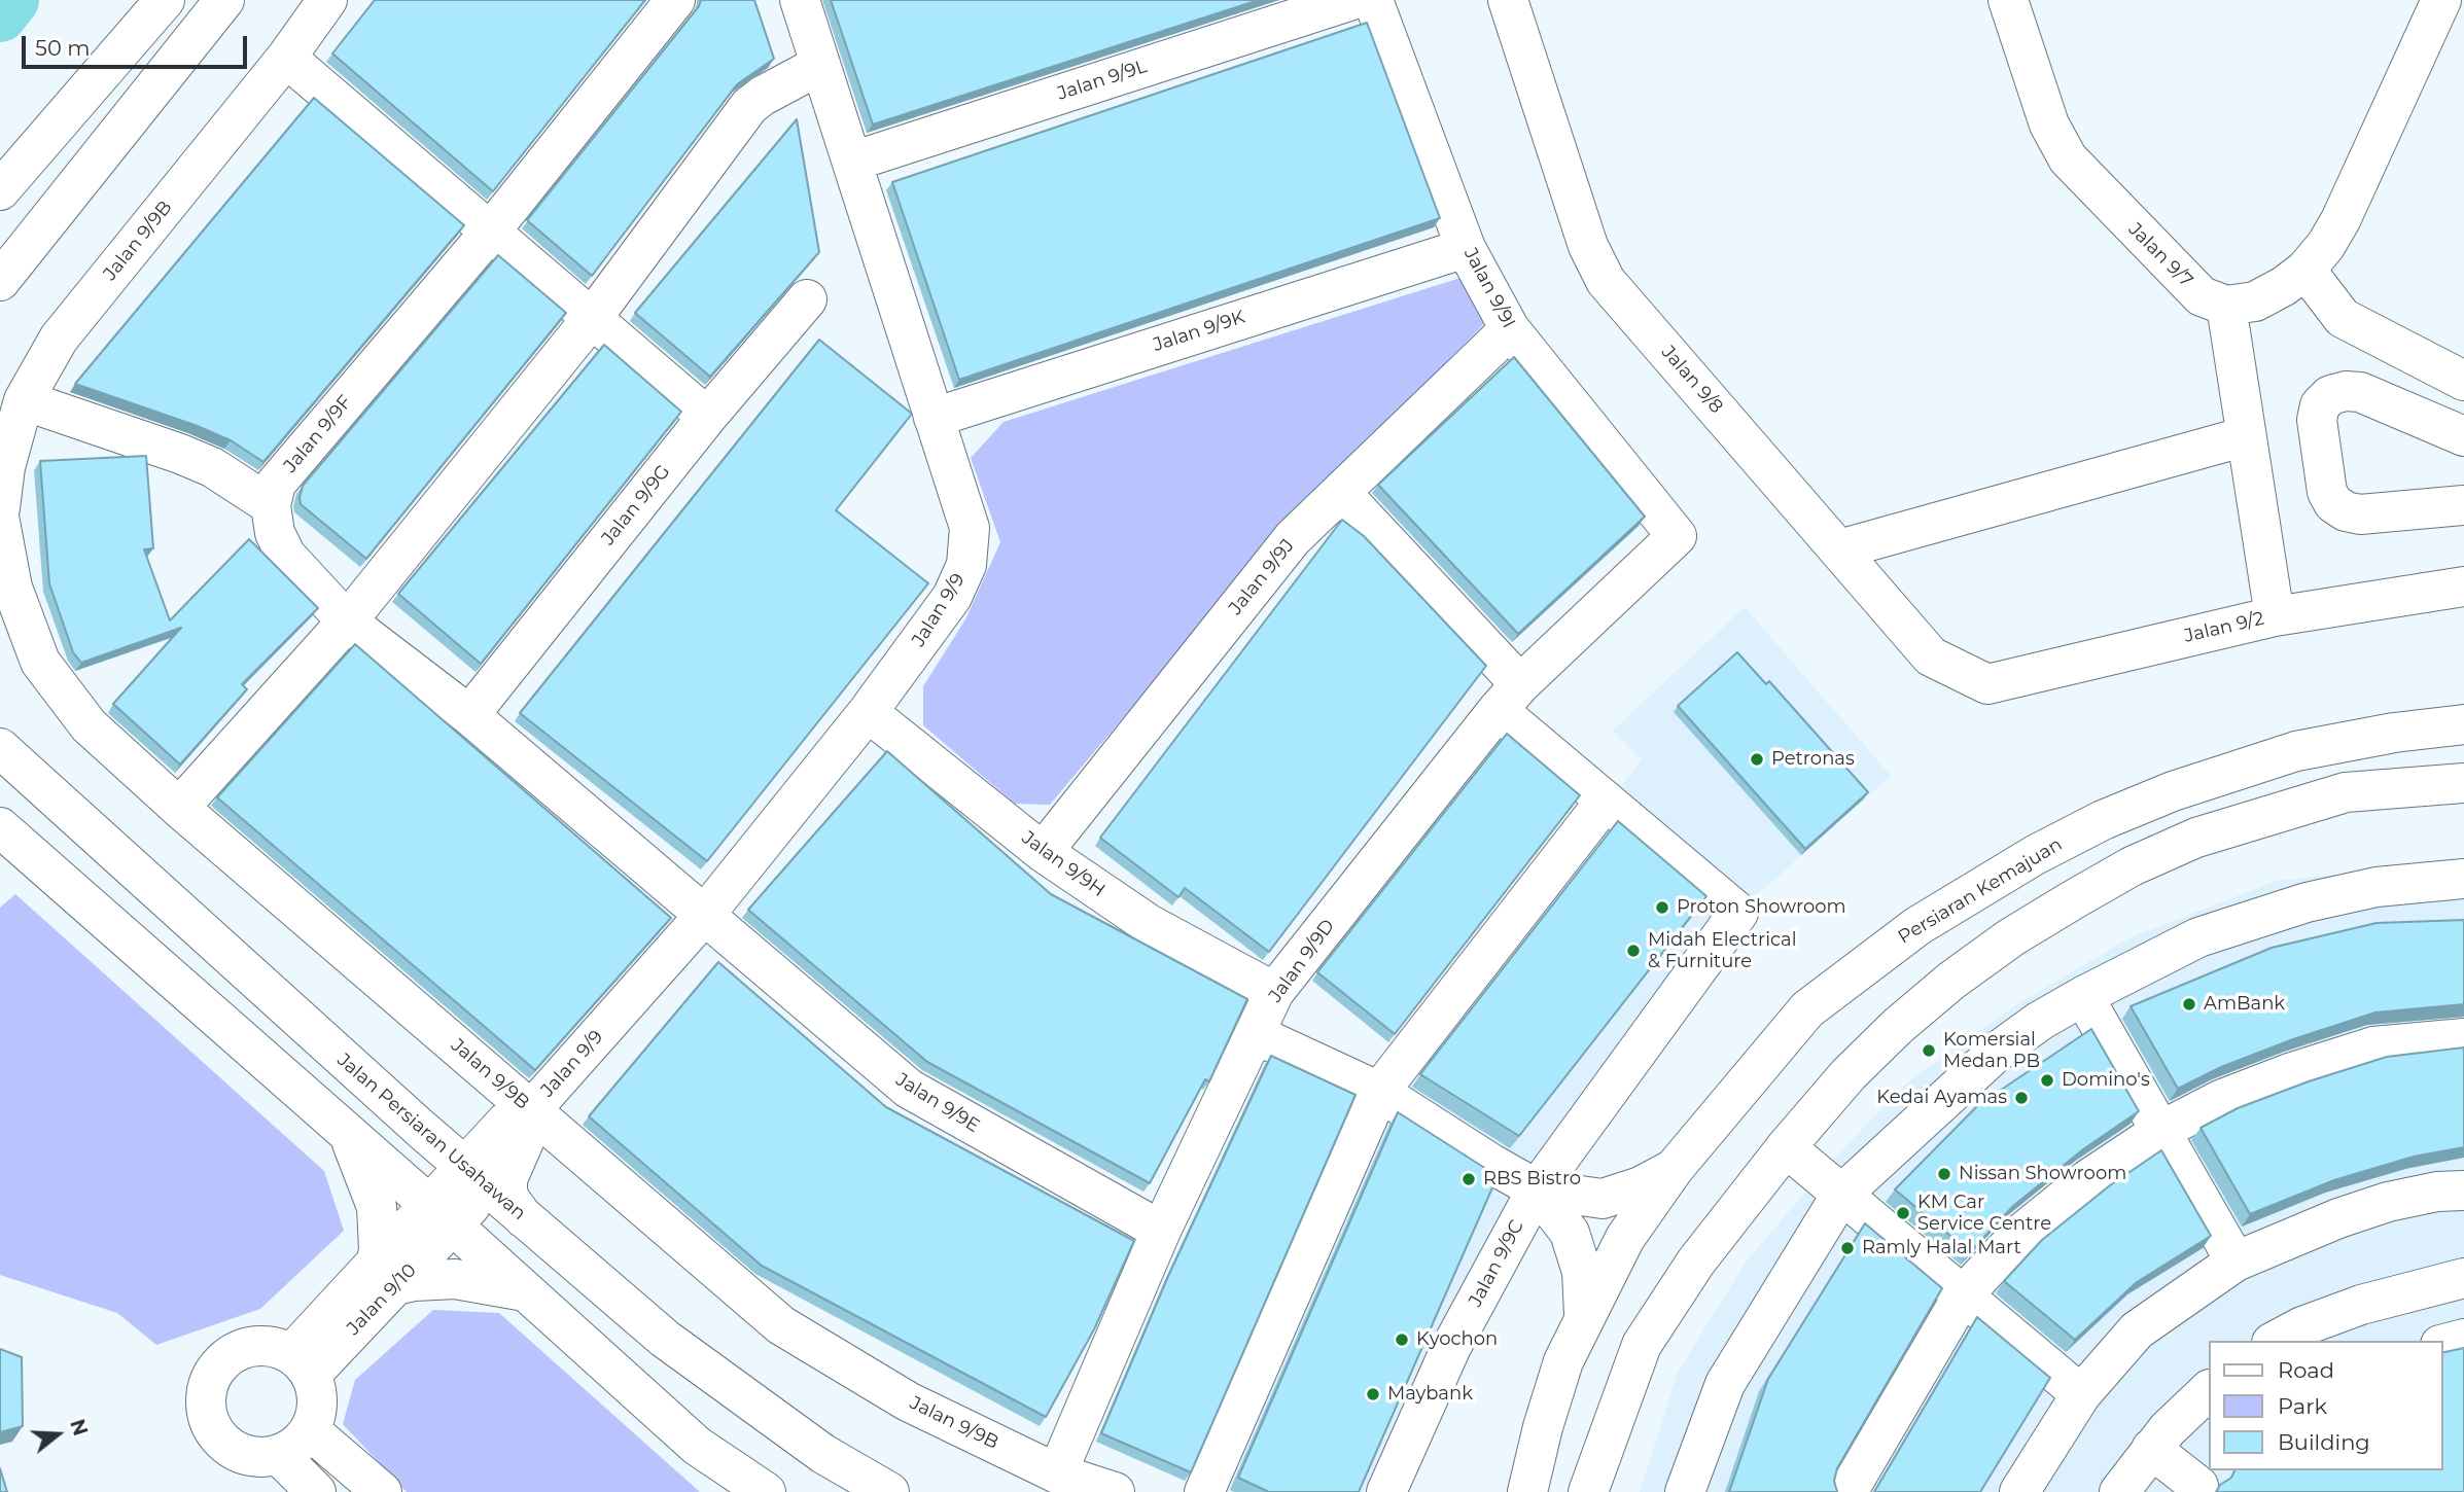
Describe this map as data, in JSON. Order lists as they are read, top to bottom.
{
  "streets": {
    "street": [
      "Jalan 9/9L",
      "Jalan 9/9B",
      "Jalan 9/7",
      "Jalan 9/9I",
      "Jalan 9/9K",
      "Jalan 9/8",
      "Jalan 9/9F",
      "Jalan 9/9G",
      "Jalan 9/9J",
      "Jalan 9/9",
      "Jalan 9/2",
      "Jalan 9/9H",
      "Persiaran Kemajuan",
      "Jalan 9/9D",
      "Jalan 9/9E",
      "Jalan Persiaran Usahawan",
      "Jalan 9/9C",
      "Jalan 9/10"
    ]
  },
  "crossings": [
    ["Jalan 9/9L", "Jalan 9/9"],
    ["Jalan 9/9B", "Jalan 9/9"],
    ["Jalan 9/9B", "Jalan 9/9D"],
    ["Jalan 9/9I", "Jalan 9/9K"],
    ["Jalan 9/9I", "Jalan 9/9J"],
    ["Jalan 9/9I", "Jalan 9/9D"],
    ["Jalan 9/9K", "Jalan 9/9"],
    ["Jalan 9/8", "Jalan 9/2"],
    ["Jalan 9/9J", "Jalan 9/9H"],
    ["Jalan 9/9", "Jalan 9/9H"],
    ["Jalan 9/9", "Jalan 9/9E"],
    ["Jalan 9/9", "Jalan Persiaran Usahawan"],
    ["Jalan 9/9", "Jalan 9/10"],
    ["Jalan 9/9H", "Jalan 9/9D"],
    ["Jalan 9/9D", "Jalan 9/9E"],
    ["Jalan Persiaran Usahawan", "Jalan 9/10"]
  ],
  "places": [
    "Petronas",
    "Proton Showroom",
    "Midah Electrical & Furniture",
    "AmBank",
    "Komersial Medan PB",
    "Domino's",
    "Kedai Ayamas",
    "Nissan Showroom",
    "RBS Bistro",
    "KM Car Service Centre",
    "Ramly Halal Mart",
    "Kyochon",
    "Maybank"
  ],
  "legend": ["Road", "Park", "Building"],
  "scale_bar": "50 m",
  "north": "right"
}
